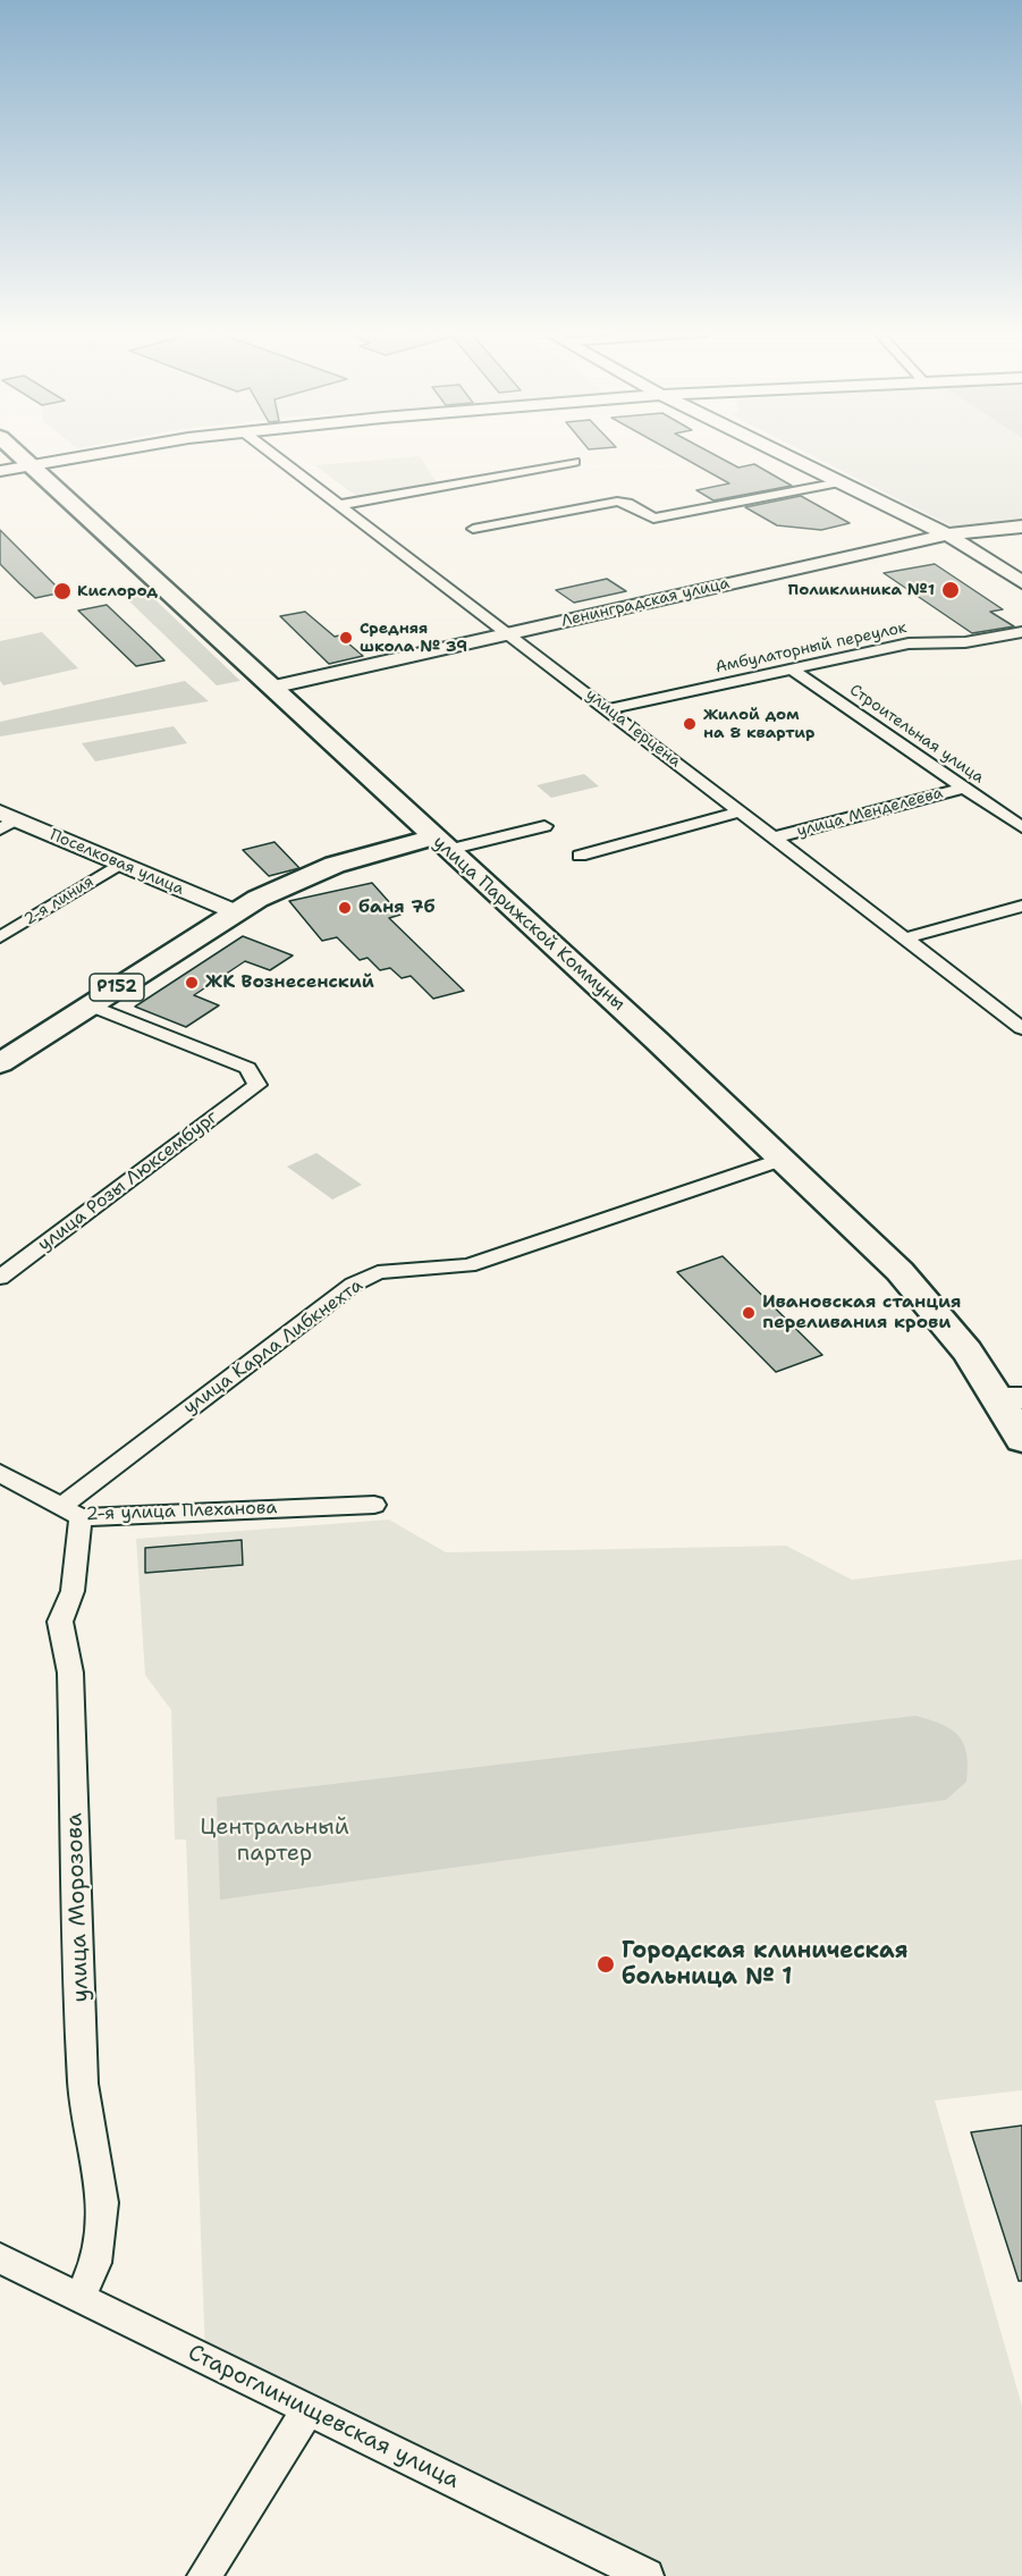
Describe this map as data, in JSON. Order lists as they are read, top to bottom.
{
  "streets": {
    "main road": ["улица Парижской Коммуны", "Р152"],
    "street": [
      "Ленинградская улица",
      "Амбулаторный переулок",
      "улица Герцена",
      "Строительная улица",
      "улица Менделеева",
      "Поселковая улица",
      "2-я линия",
      "улица Розы Люксембург",
      "улица Карла Либкнехта",
      "2-я улица Плеханова",
      "улица Морозова",
      "Староглинищевская улица"
    ]
  },
  "crossings": [
    ["Ленинградская улица", "улица Герцена"],
    ["Ленинградская улица", "улица Парижской Коммуны"],
    ["Амбулаторный переулок", "улица Герцена"],
    ["Амбулаторный переулок", "Строительная улица"],
    ["улица Герцена", "улица Менделеева"],
    ["Строительная улица", "улица Менделеева"],
    ["Поселковая улица", "2-я линия"],
    ["Поселковая улица", "Р152"],
    ["улица Парижской Коммуны", "Р152"],
    ["улица Парижской Коммуны", "улица Карла Либкнехта"],
    ["Р152", "улица Розы Люксембург"],
    ["улица Карла Либкнехта", "2-я улица Плеханова"],
    ["улица Карла Либкнехта", "улица Морозова"],
    ["2-я улица Плеханова", "улица Морозова"],
    ["улица Морозова", "Староглинищевская улица"]
  ],
  "parks": ["Центральный партер"],
  "places": [
    "Поликлиника №1",
    "Кислород",
    "Средняя школа № 39",
    "Жилой дом на 8 квартир",
    "баня 7б",
    "ЖК Вознесенский",
    "Ивановская станция переливания крови",
    "Городская клиническая больница № 1"
  ]
}
